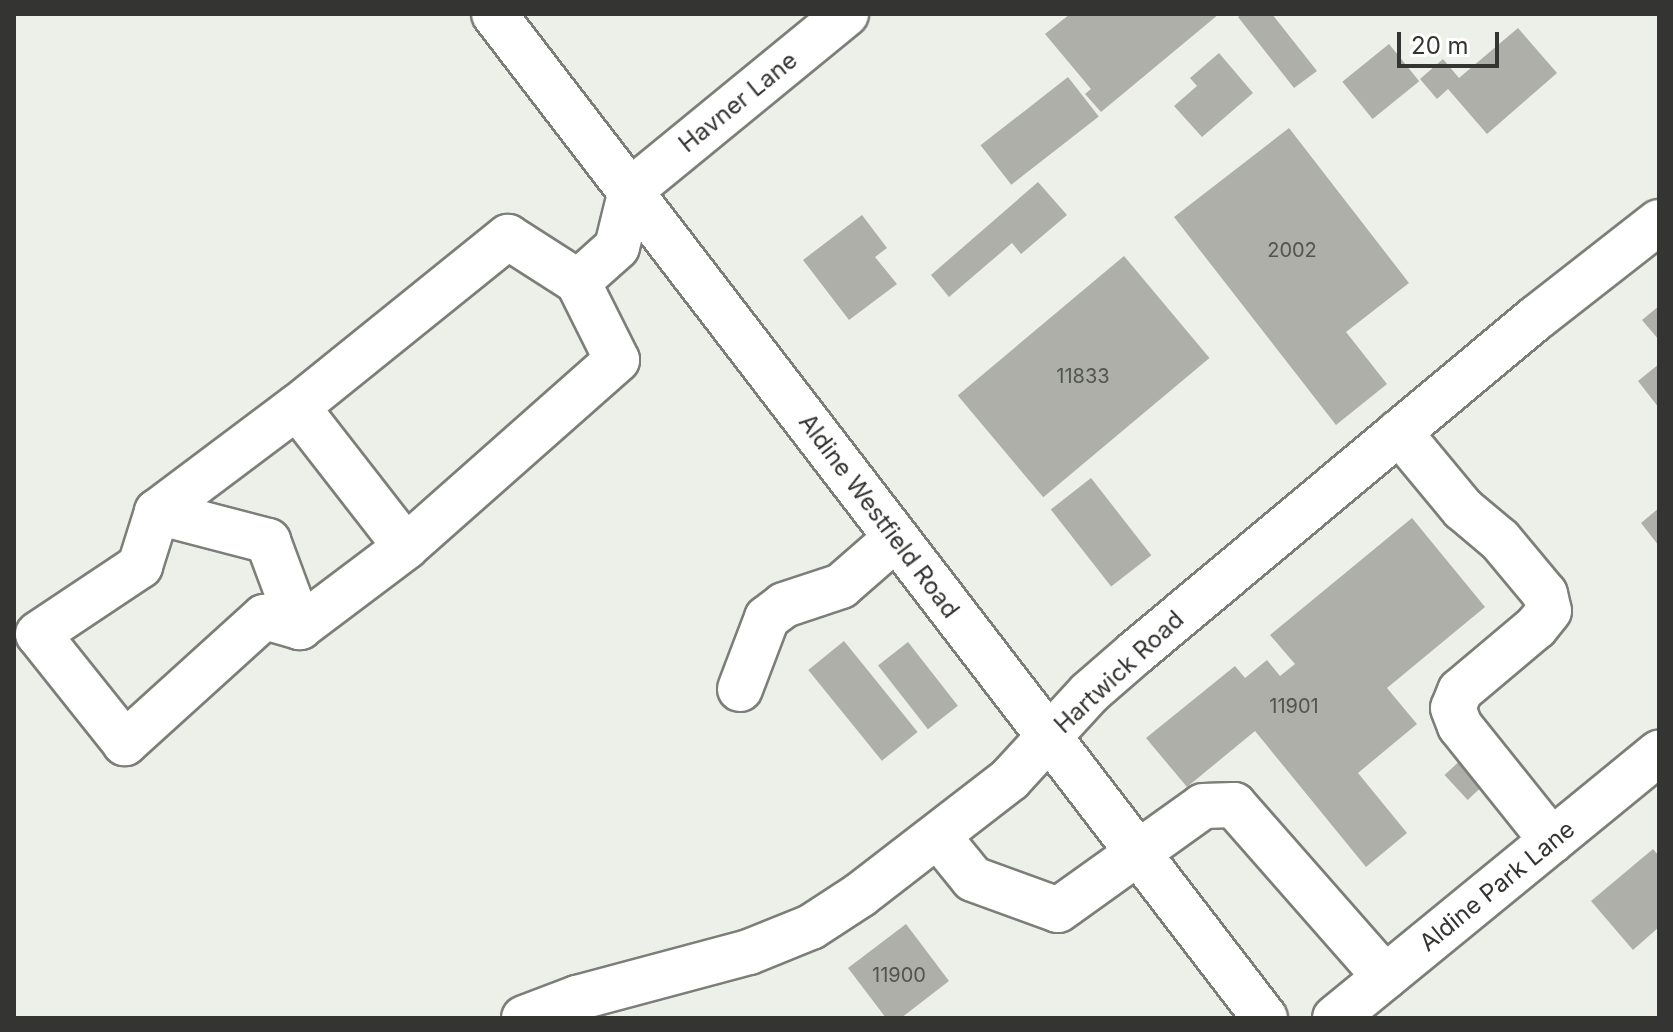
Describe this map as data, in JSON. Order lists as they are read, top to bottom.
{
  "streets": {
    "street": [
      "Havner Lane",
      "Aldine Westfield Road",
      "Hartwick Road",
      "Aldine Park Lane"
    ]
  },
  "crossings": [
    ["Havner Lane", "Aldine Westfield Road"],
    ["Aldine Westfield Road", "Hartwick Road"]
  ],
  "house_numbers": [
    "2002",
    "11833",
    "11901",
    "11900"
  ],
  "scale_bar": "20 m"
}
